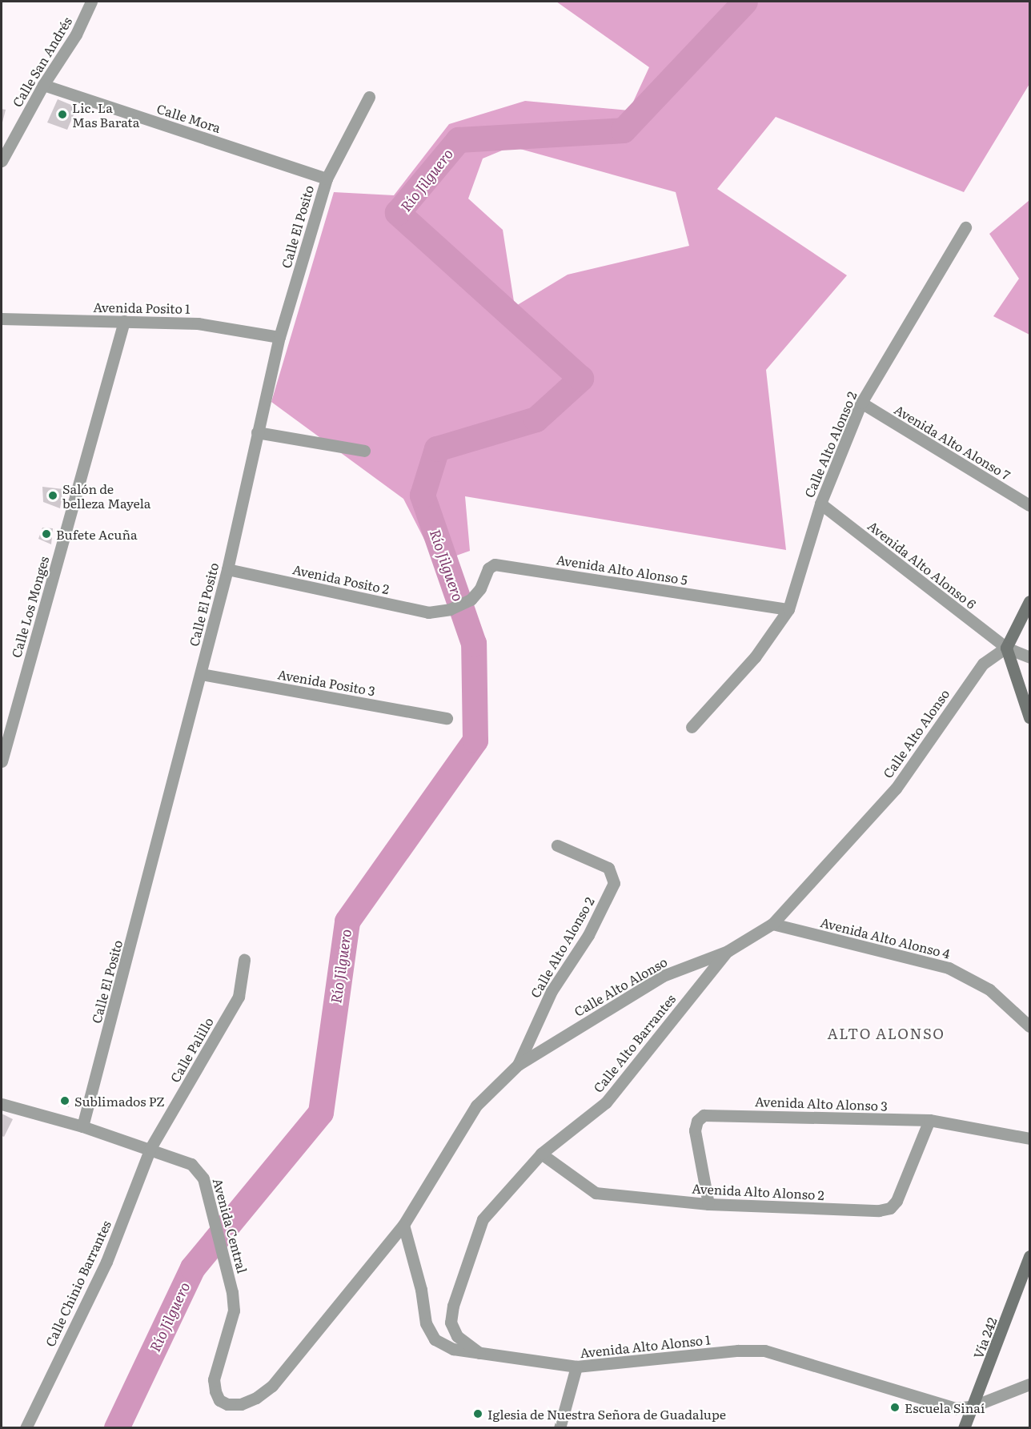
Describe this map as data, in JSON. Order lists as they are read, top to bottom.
{
  "streets": {
    "main road": ["Vía 242"],
    "street": [
      "Calle San Andrés",
      "Calle Mora",
      "Calle El Posito",
      "Avenida Posito 1",
      "Avenida Alto Alonso 7",
      "Calle Alto Alonso 2",
      "Avenida Alto Alonso 6",
      "Avenida Alto Alonso 5",
      "Avenida Posito 2",
      "Calle Los Monges",
      "Avenida Posito 3",
      "Calle Alto Alonso",
      "Avenida Alto Alonso 4",
      "Calle Alto Barrantes",
      "Calle Palillo",
      "Avenida Alto Alonso 3",
      "Avenida Alto Alonso 2",
      "Avenida Central",
      "Calle Chinio Barrantes",
      "Avenida Alto Alonso 1"
    ]
  },
  "crossings": [
    ["Calle San Andrés", "Calle Mora"],
    ["Calle Mora", "Calle El Posito"],
    ["Calle El Posito", "Avenida Posito 1"],
    ["Calle El Posito", "Avenida Posito 2"],
    ["Calle El Posito", "Avenida Posito 3"],
    ["Calle El Posito", "Avenida Central"],
    ["Avenida Posito 1", "Calle Los Monges"],
    ["Avenida Alto Alonso 7", "Calle Alto Alonso 2"],
    ["Calle Alto Alonso 2", "Avenida Alto Alonso 6"],
    ["Calle Alto Alonso 2", "Avenida Alto Alonso 5"],
    ["Calle Alto Alonso 2", "Calle Alto Alonso"],
    ["Avenida Alto Alonso 6", "Calle Alto Alonso"],
    ["Avenida Alto Alonso 5", "Avenida Posito 2"],
    ["Calle Alto Alonso", "Avenida Alto Alonso 4"],
    ["Calle Alto Alonso", "Calle Alto Barrantes"],
    ["Calle Alto Alonso", "Avenida Central"],
    ["Calle Alto Alonso", "Avenida Alto Alonso 1"],
    ["Calle Alto Barrantes", "Avenida Alto Alonso 2"],
    ["Calle Alto Barrantes", "Avenida Alto Alonso 1"],
    ["Calle Palillo", "Avenida Central"],
    ["Calle Palillo", "Calle Chinio Barrantes"],
    ["Avenida Alto Alonso 3", "Avenida Alto Alonso 2"],
    ["Avenida Central", "Calle Chinio Barrantes"],
    ["Avenida Central", "Avenida Alto Alonso 1"],
    ["Vía 242", "Avenida Alto Alonso 1"]
  ],
  "districts": ["ALTO ALONSO"],
  "water": ["Río Jilguero"],
  "places": [
    "Lic. La Mas Barata",
    "Salón de belleza Mayela",
    "Bufete Acuña",
    "Sublimados PZ",
    "Escuela Sinaí",
    "Iglesia de Nuestra Señora de Guadalupe"
  ]
}
